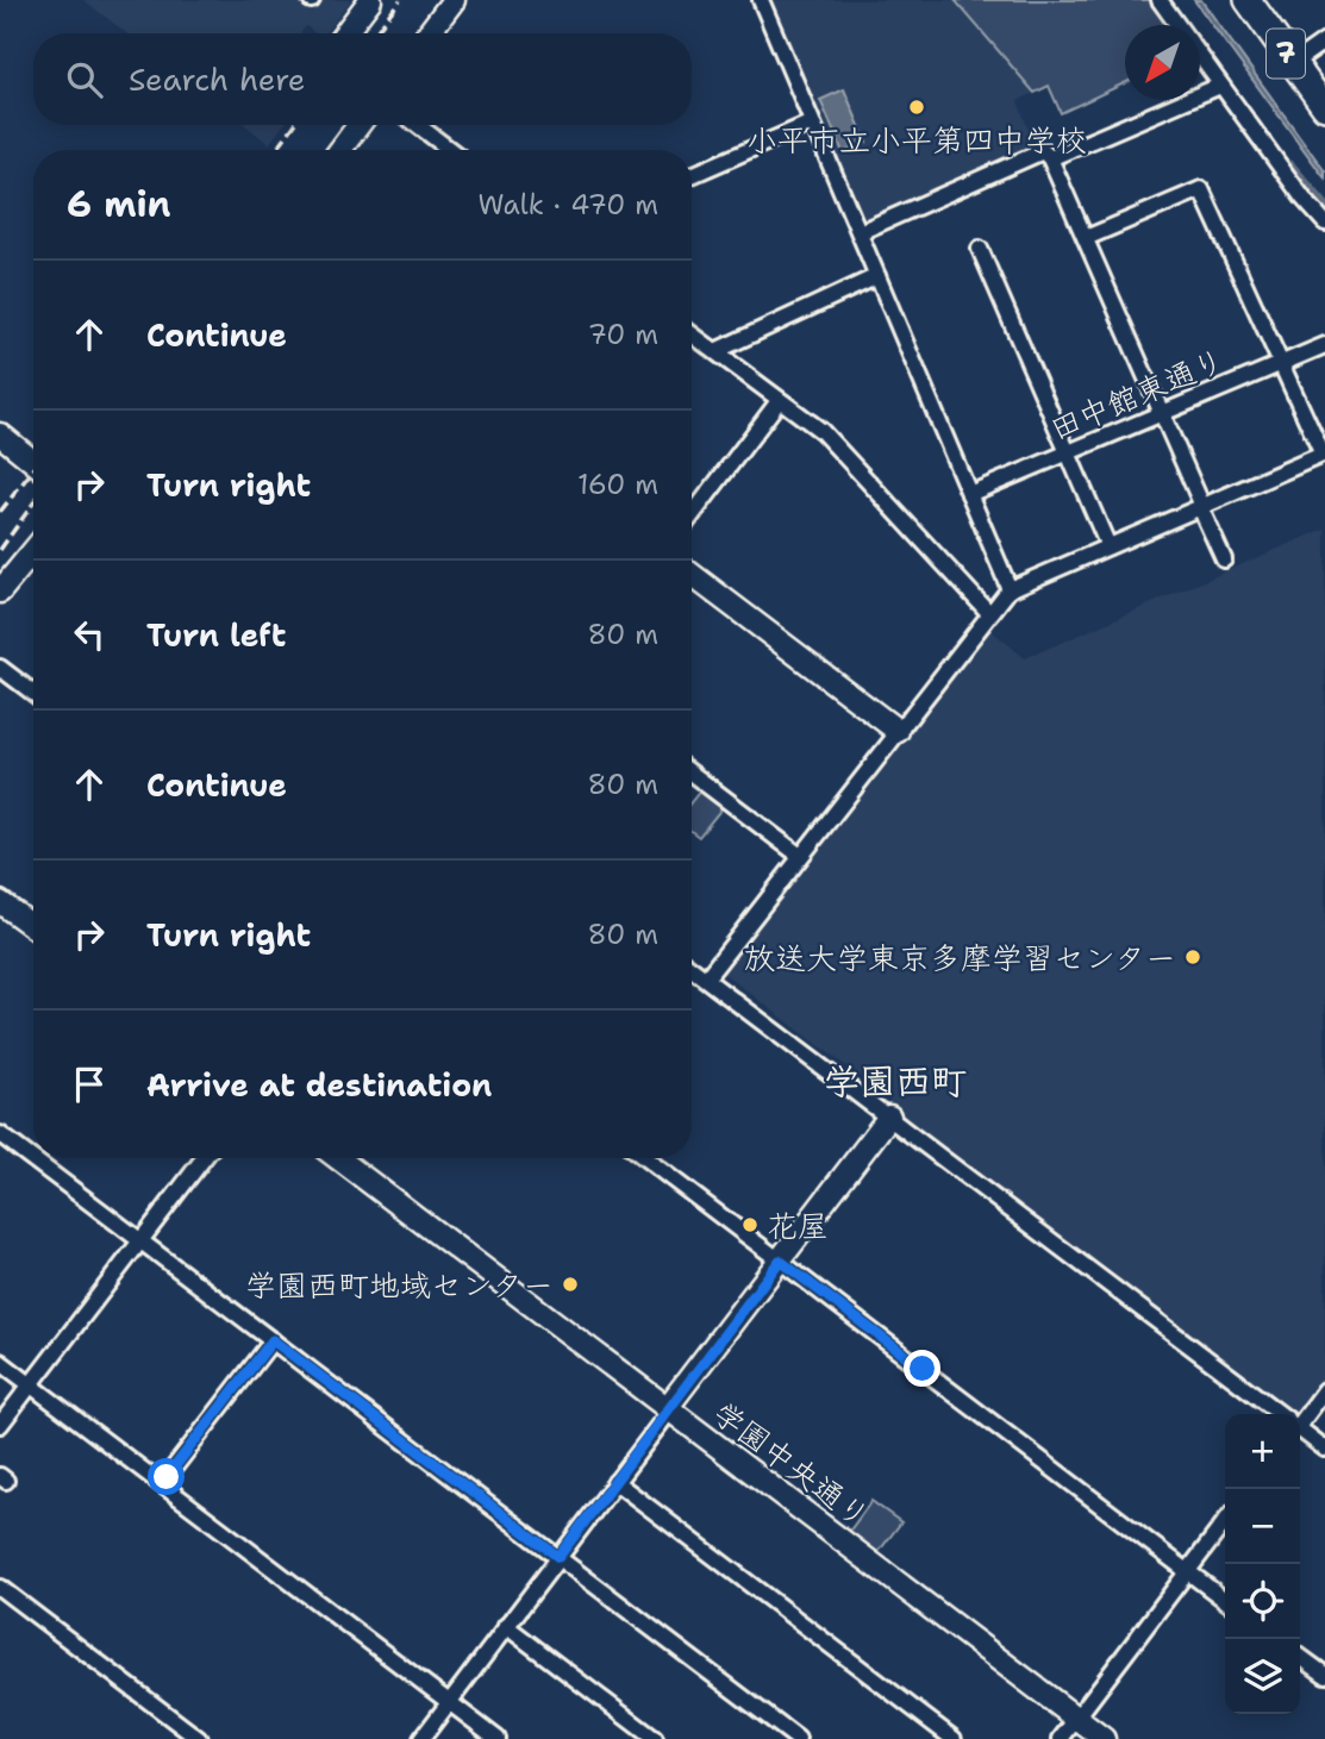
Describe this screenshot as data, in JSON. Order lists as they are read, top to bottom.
{
  "streets": {
    "main road": ["7"],
    "street": ["田中館東通り", "学園中央通り"]
  },
  "districts": ["学園西町"],
  "places": [
    "小平市立小平第四中学校",
    "放送大学東京多摩学習センター",
    "花屋",
    "学園西町地域センター"
  ],
  "north": "bottom left",
  "page": {
    "search": "Search here",
    "heading": ["6 min", "Walk · 470 m"],
    "list": [
      ["Continue", "70 m"],
      ["Turn right", "160 m"],
      ["Turn left", "80 m"],
      ["Continue", "80 m"],
      ["Turn right", "80 m"],
      "Arrive at destination"
    ],
    "map_buttons": ["+", "−"]
  }
}
